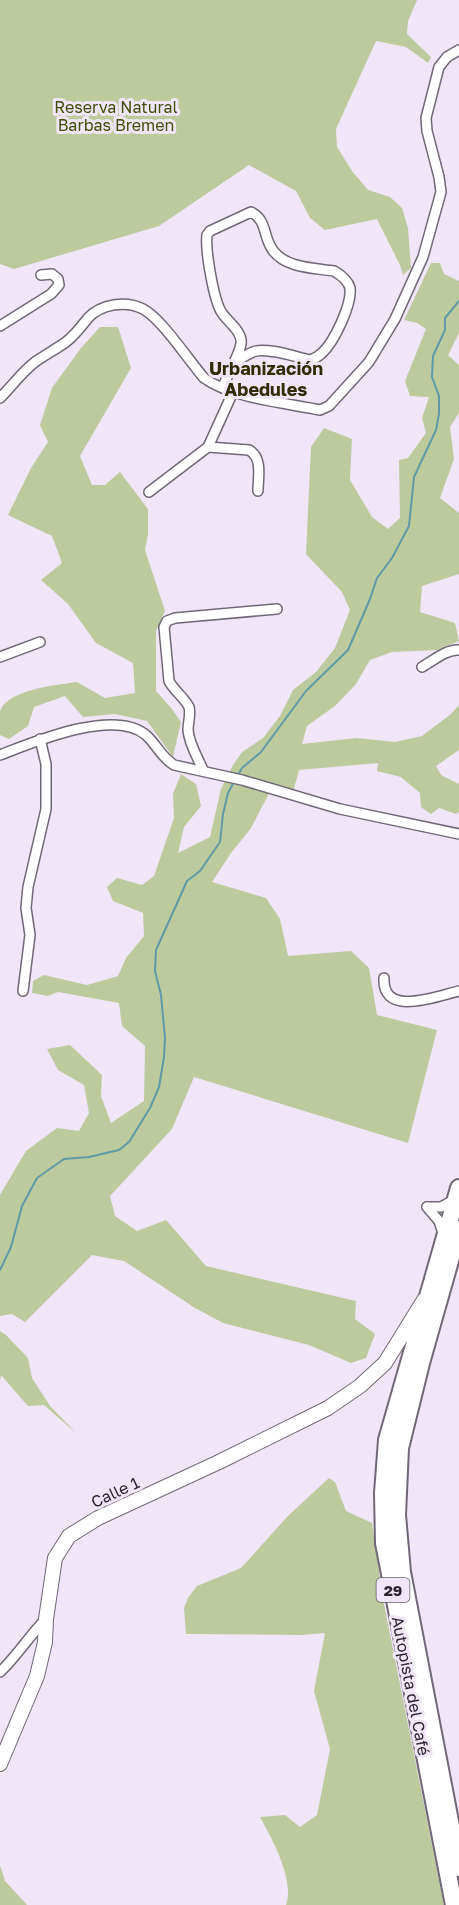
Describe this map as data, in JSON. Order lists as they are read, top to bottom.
{
  "streets": {
    "highway": ["29", "Autopista del Café"],
    "street": ["Calle 1"]
  },
  "crossings": [
    ["Calle 1", "Autopista del Café"]
  ],
  "districts": ["Urbanización Abedules"],
  "parks": ["Reserva Natural Barbas Bremen"]
}
